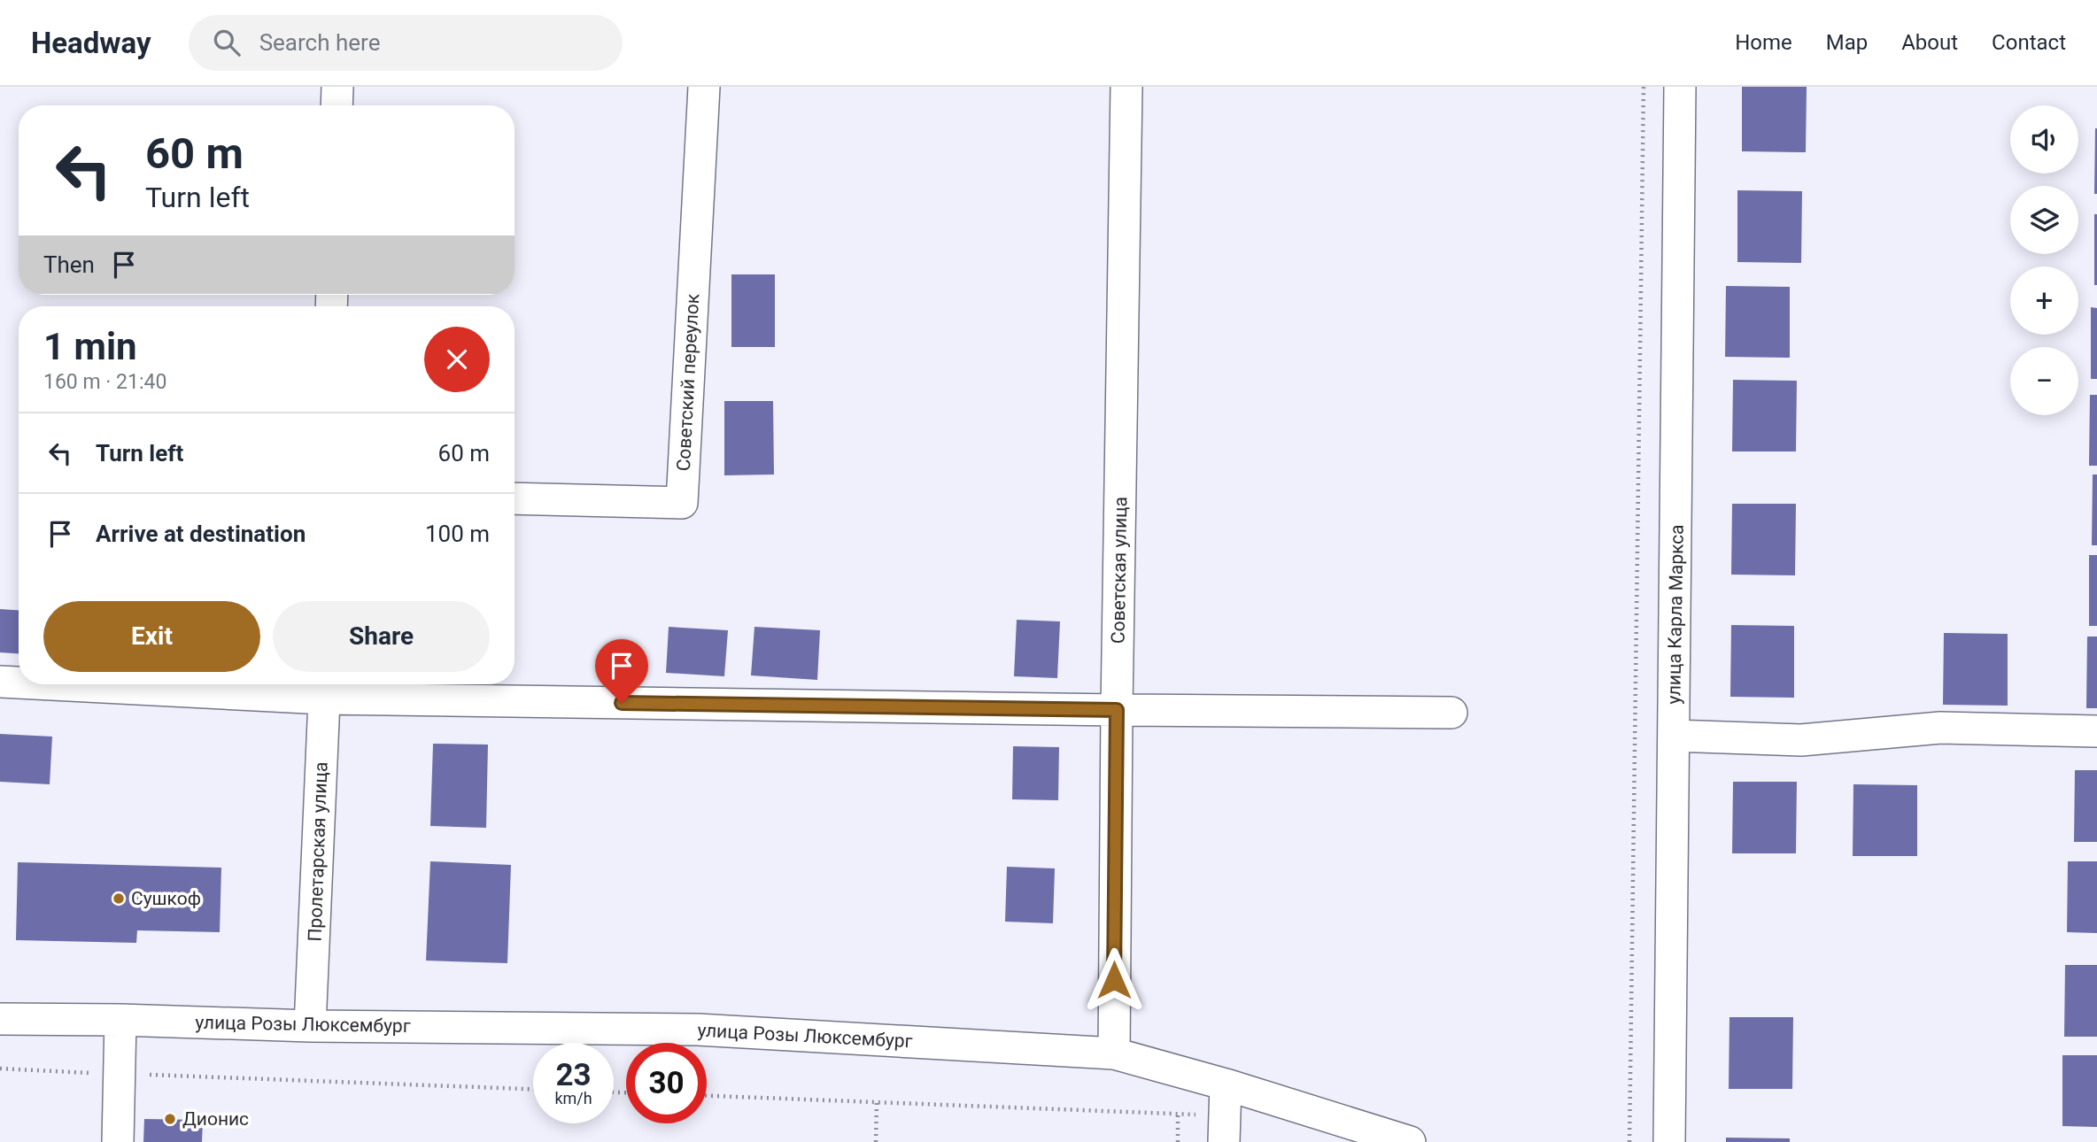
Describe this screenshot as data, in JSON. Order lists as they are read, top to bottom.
{
  "streets": {
    "street": [
      "Советский переулок",
      "Советская улица",
      "улица Карла Маркса",
      "Пролетарская улица",
      "улица Розы Люксембург"
    ]
  },
  "crossings": [
    ["Советская улица", "улица Розы Люксембург"],
    ["Пролетарская улица", "улица Розы Люксембург"]
  ],
  "places": ["Сушкоф", "Дионис"],
  "page": {
    "header": "Headway",
    "search": "Search here",
    "nav": [
      "Home",
      "Map",
      "About",
      "Contact"
    ],
    "map_buttons": ["+", "−"],
    "turn": ["60 m", "Turn left"],
    "then": "Then",
    "heading": ["1 min", "160 m · 21:40"],
    "list": [
      {
        "name": "Turn left",
        "value": "60 m"
      },
      {
        "name": "Arrive at destination",
        "value": "100 m"
      }
    ],
    "buttons": ["Exit", "Share"],
    "speed": "23 km/h",
    "limit": "30"
  }
}
